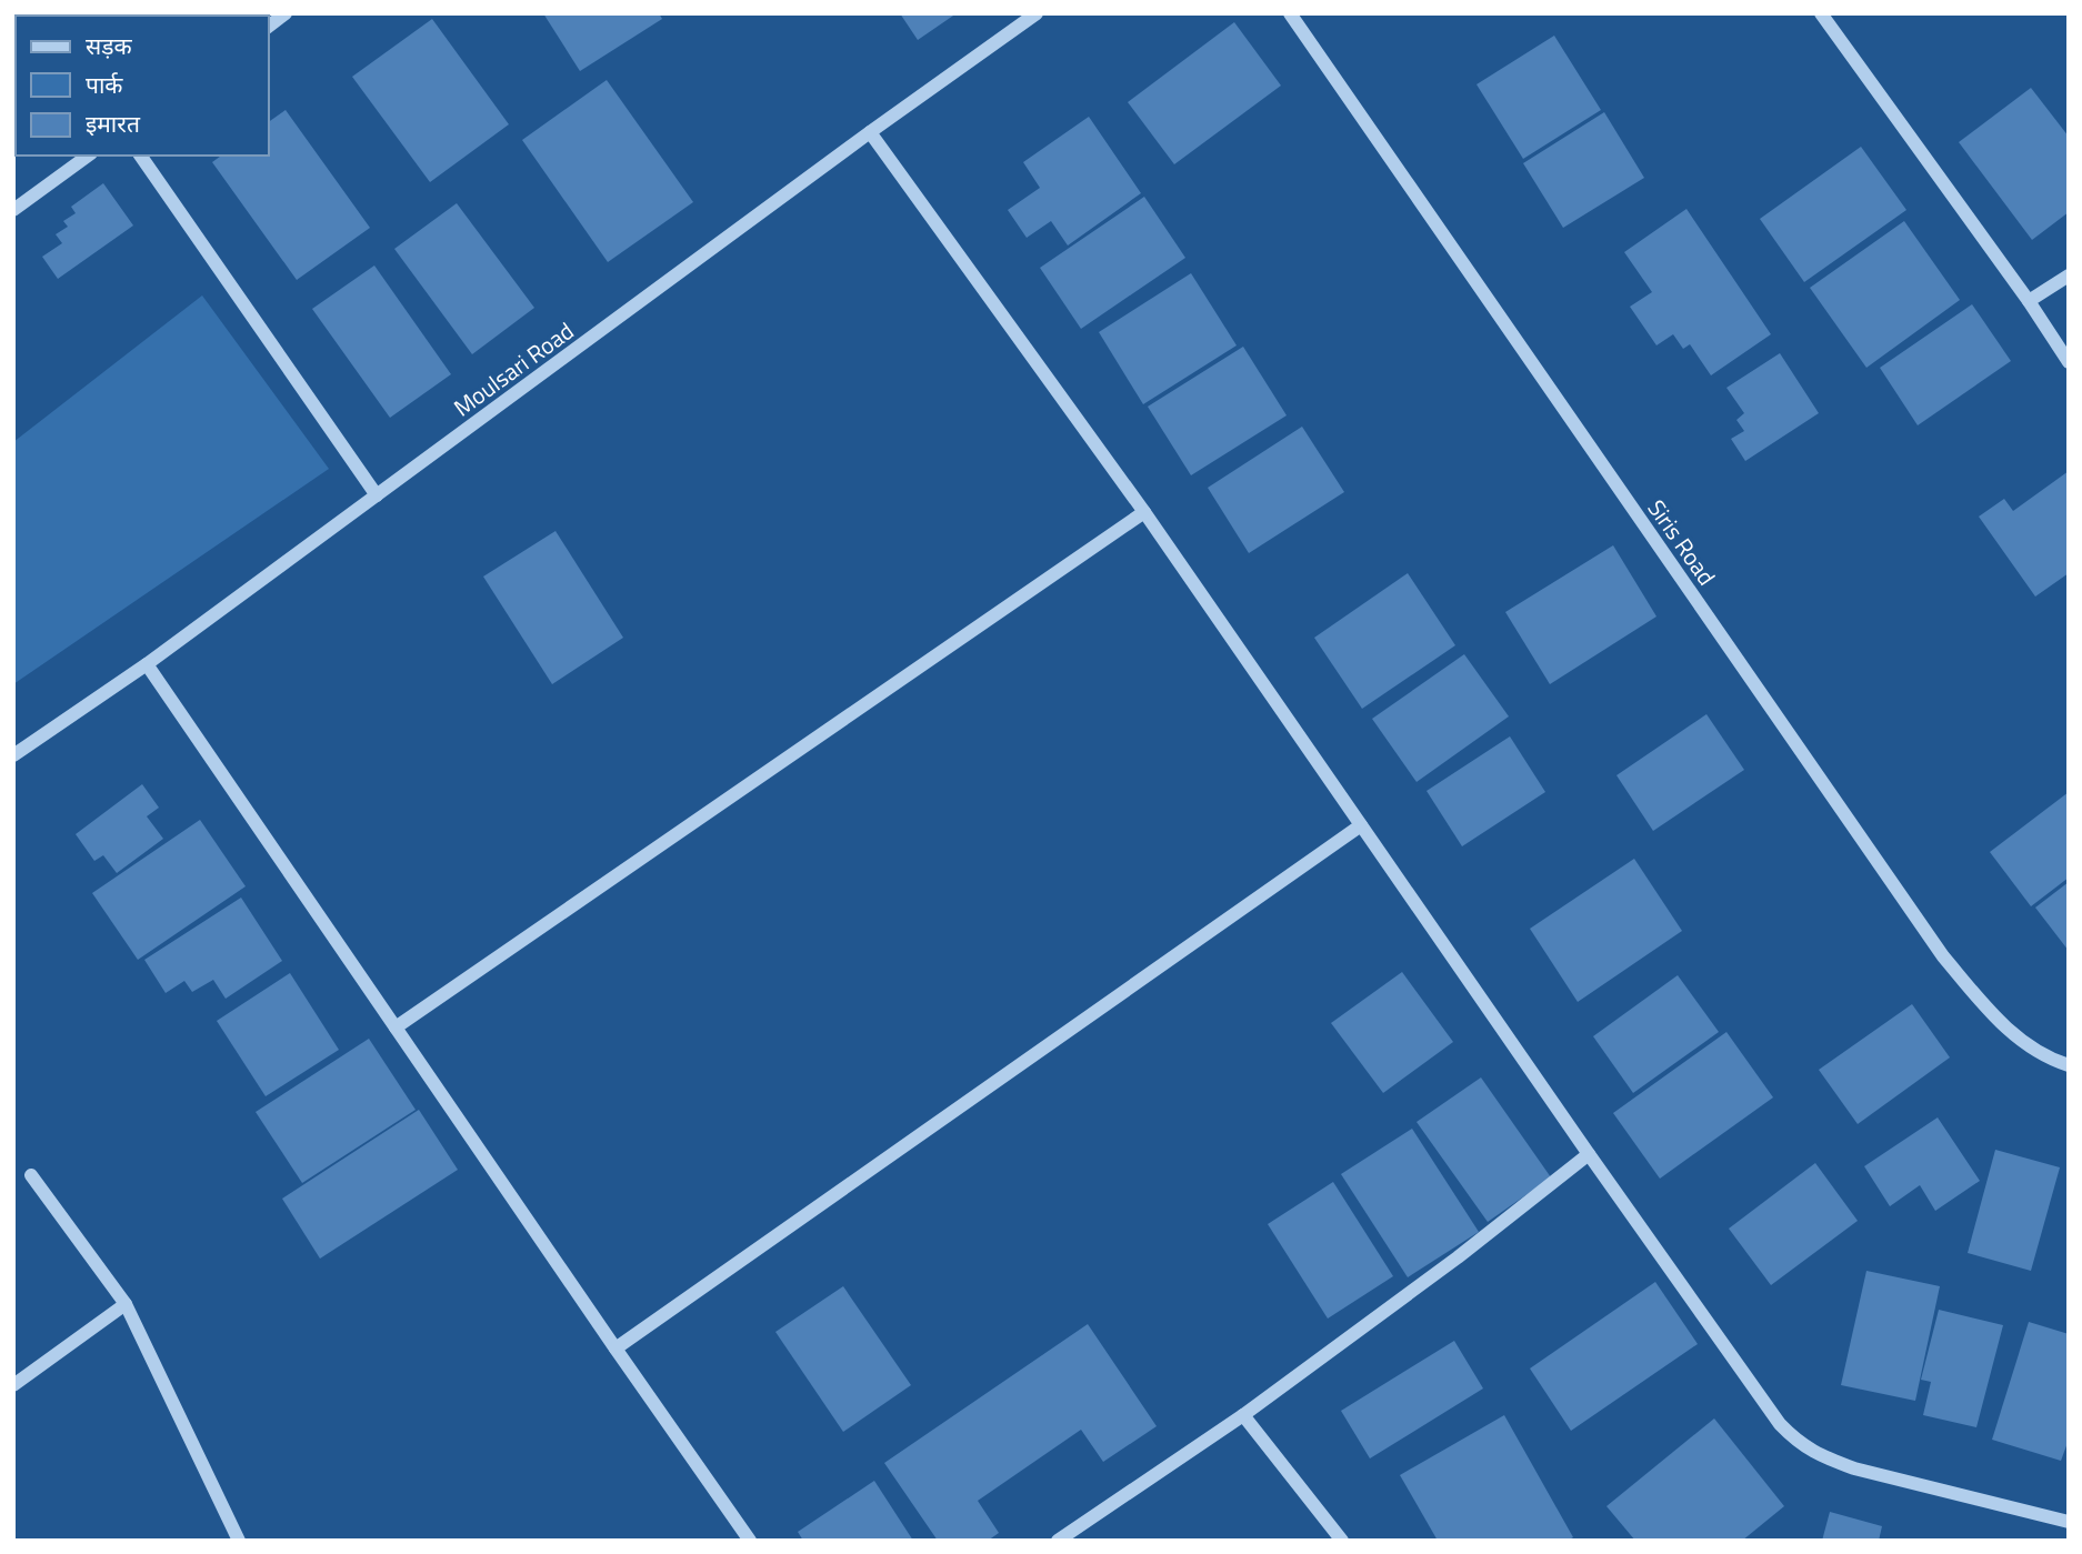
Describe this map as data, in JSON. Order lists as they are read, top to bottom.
{
  "streets": {
    "street": ["Moulsari Road", "Siris Road"]
  },
  "legend": ["सड़क", "पार्क", "इमारत"]
}
